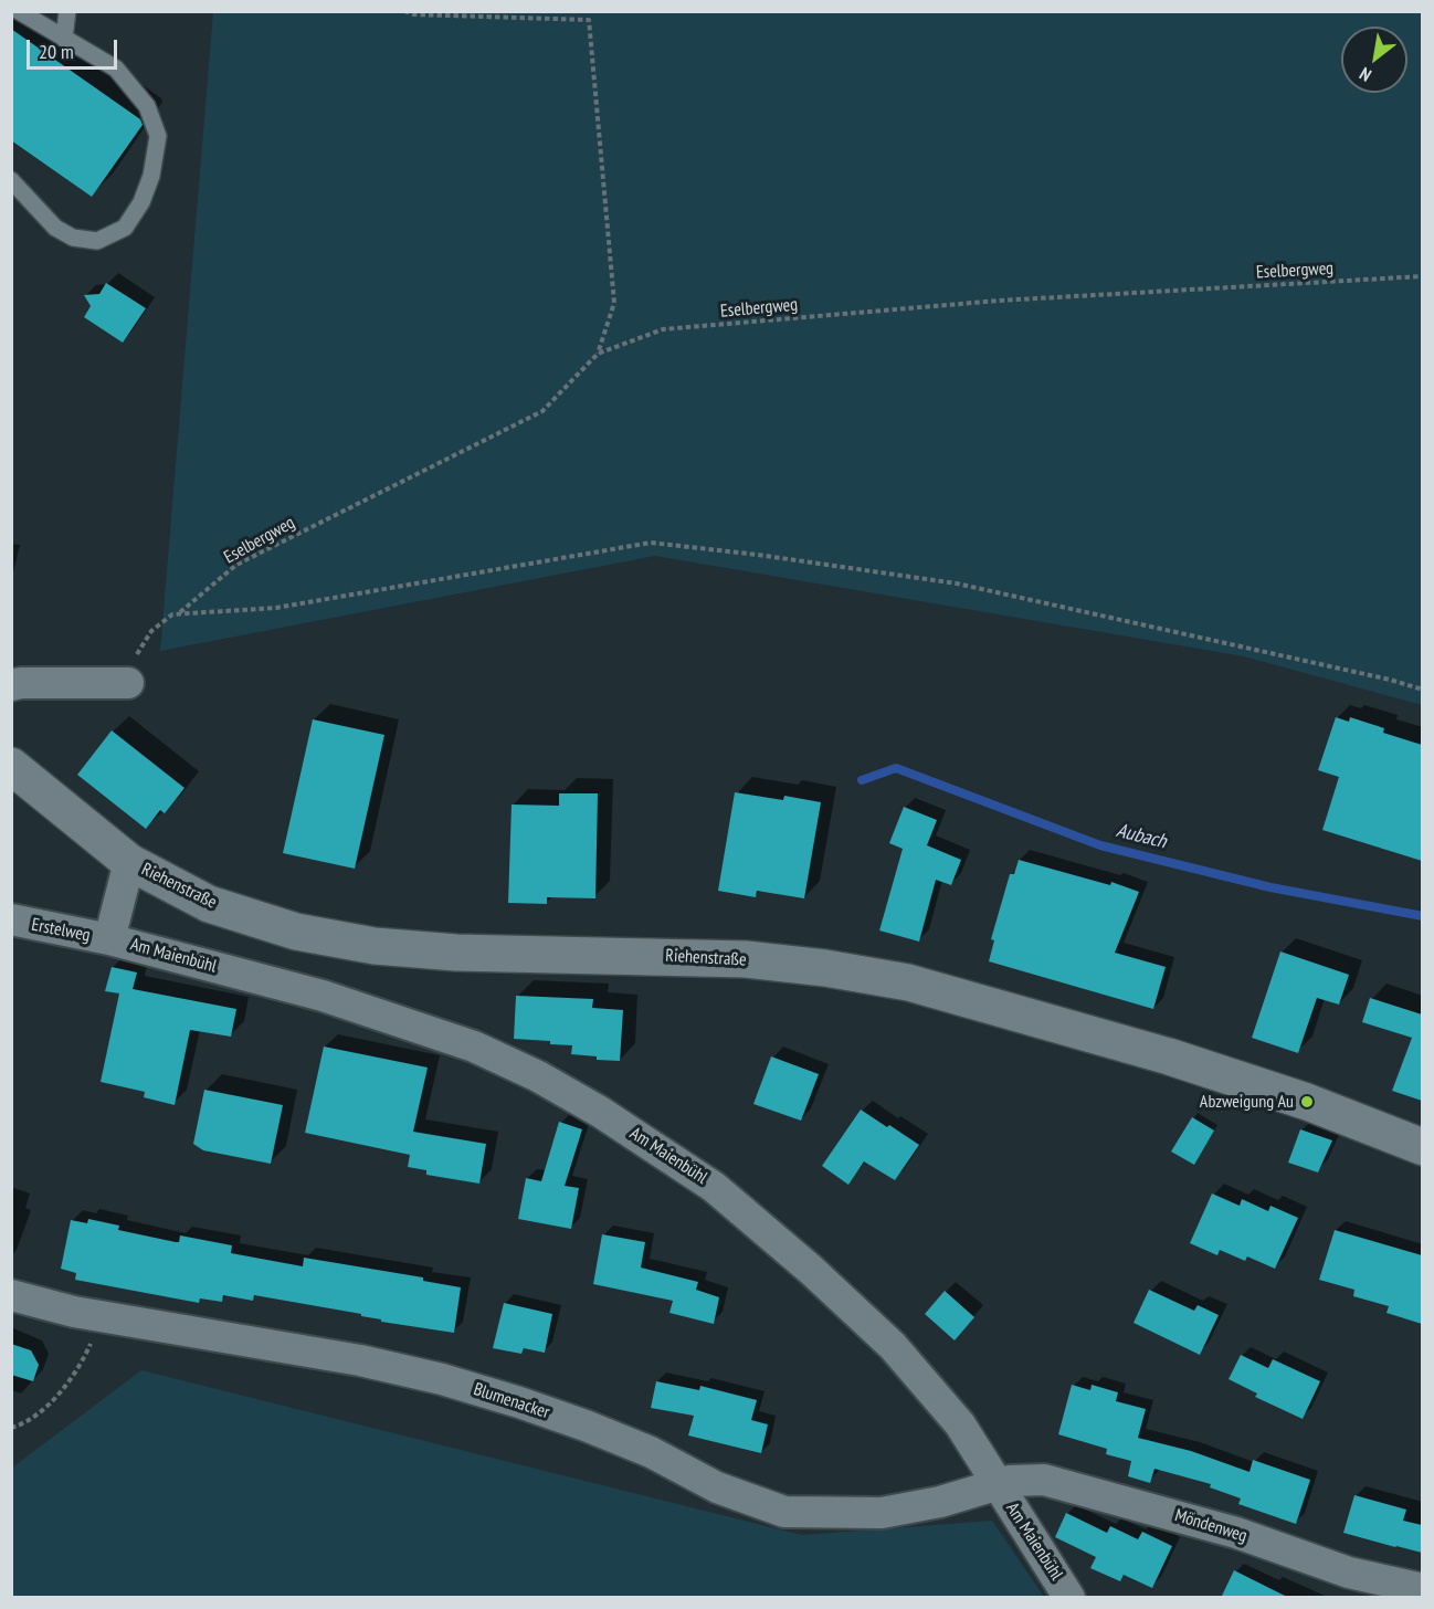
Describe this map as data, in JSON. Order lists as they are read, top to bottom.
{
  "streets": {
    "street": [
      "Riehenstraße",
      "Erstelweg",
      "Am Maienbühl",
      "Blumenacker",
      "Möndenweg"
    ],
    "path": ["Eselbergweg"]
  },
  "crossings": [
    ["Riehenstraße", "Erstelweg"],
    ["Erstelweg", "Am Maienbühl"],
    ["Am Maienbühl", "Blumenacker"],
    ["Am Maienbühl", "Möndenweg"],
    ["Blumenacker", "Möndenweg"]
  ],
  "water": ["Aubach"],
  "places": ["Abzweigung Au"],
  "scale_bar": "20 m",
  "north": "bottom left"
}
